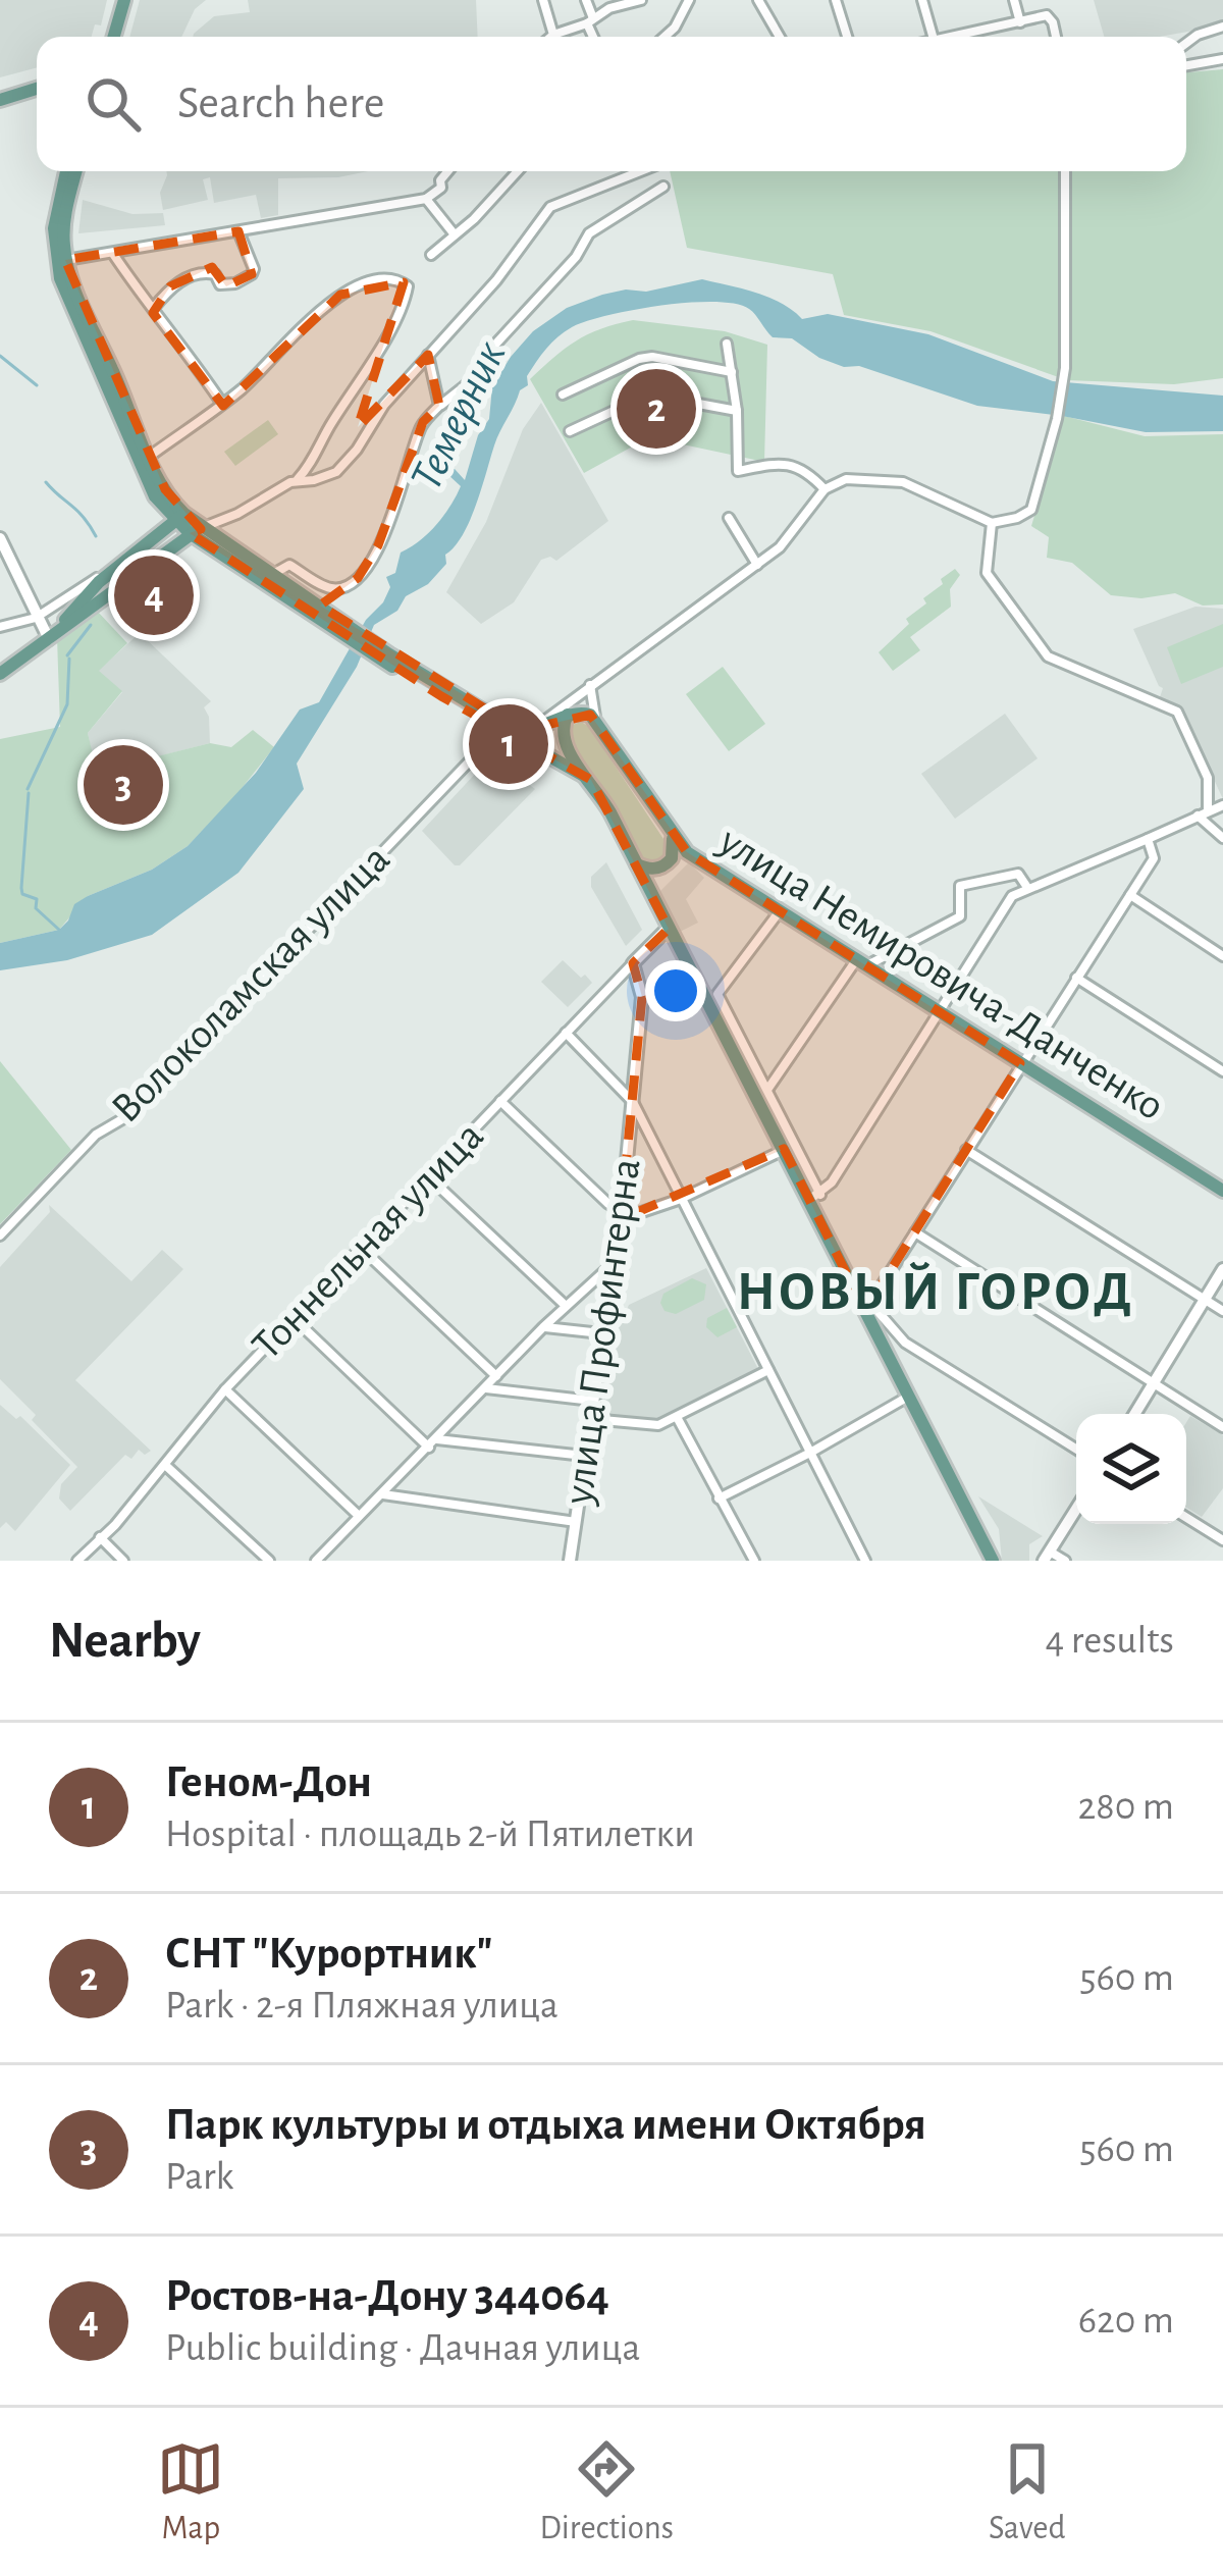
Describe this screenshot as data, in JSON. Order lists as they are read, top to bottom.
{
  "streets": {
    "main road": ["улица Немировича-Данченко"],
    "street": ["Волоколамская улица", "Тоннельная улица", "улица Профинтерна"]
  },
  "crossings": [
    ["Тоннельная улица", "улица Профинтерна"]
  ],
  "districts": ["НОВЫЙ ГОРОД"],
  "water": ["Темерник"],
  "page": {
    "search": "Search here",
    "pins": [
      "2",
      "4",
      "1",
      "3"
    ],
    "heading": ["Nearby", "4 results"],
    "list": [
      {
        "mark": "1",
        "name": "Геном-Дон",
        "note": "Hospital · площадь 2-й Пятилетки",
        "value": "280 m"
      },
      {
        "mark": "2",
        "name": "СНТ \"Курортник\"",
        "note": "Park · 2-я Пляжная улица",
        "value": "560 m"
      },
      {
        "mark": "3",
        "name": "Парк культуры и отдыха имени Октября",
        "note": "Park",
        "value": "560 m"
      },
      {
        "mark": "4",
        "name": "Ростов-на-Дону 344064",
        "note": "Public building · Дачная улица",
        "value": "620 m"
      }
    ],
    "nav": ["Map", "Directions", "Saved"]
  }
}
